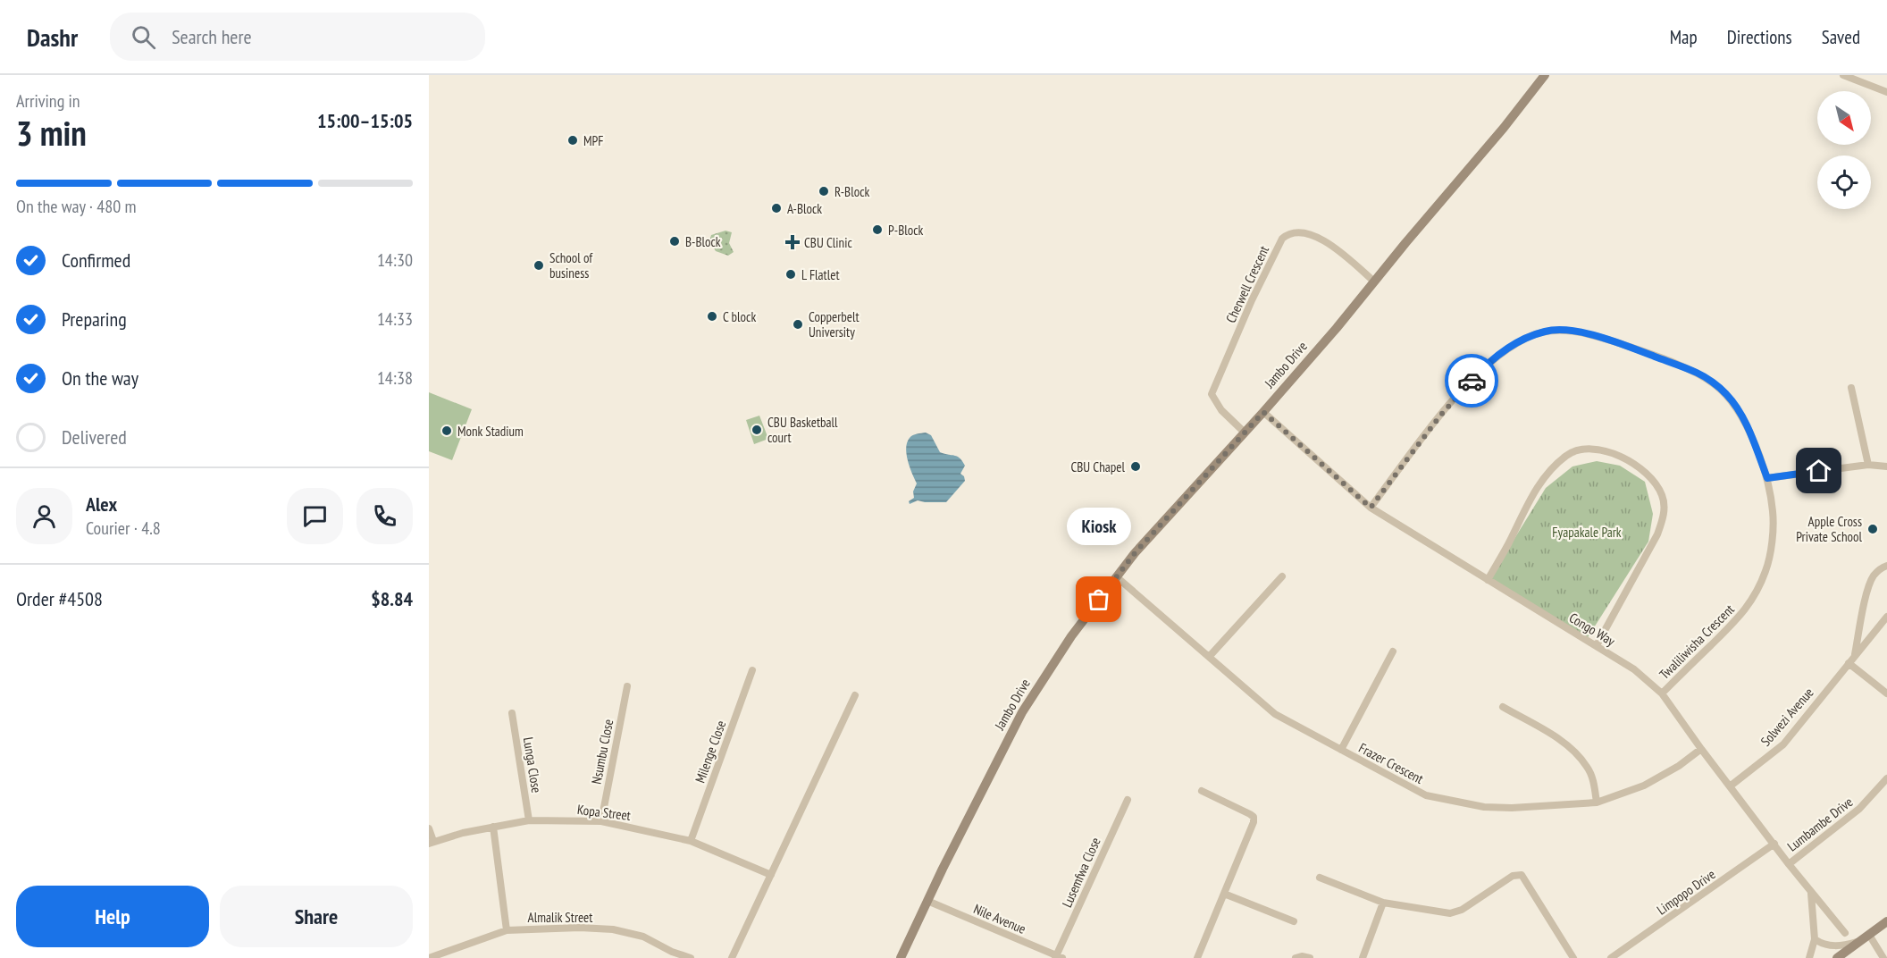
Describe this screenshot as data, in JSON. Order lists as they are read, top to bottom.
{
  "streets": {
    "main road": ["Jambo Drive"],
    "street": [
      "Cherwell Crescent",
      "Congo Way",
      "Twaliliwisha Crescent",
      "Solwezi Avenue",
      "Nsumbu Close",
      "Milenge Close",
      "Frazer Crescent",
      "Lunga Close",
      "Kopa Street",
      "Lumbambe Drive",
      "Lusemfwa Close",
      "Limpopo Drive",
      "Almalik Street",
      "Nile Avenue"
    ]
  },
  "crossings": [
    ["Cherwell Crescent", "Jambo Drive"],
    ["Jambo Drive", "Congo Way"],
    ["Jambo Drive", "Frazer Crescent"],
    ["Jambo Drive", "Nile Avenue"],
    ["Congo Way", "Twaliliwisha Crescent"],
    ["Congo Way", "Solwezi Avenue"],
    ["Congo Way", "Frazer Crescent"],
    ["Congo Way", "Lumbambe Drive"],
    ["Congo Way", "Limpopo Drive"],
    ["Nsumbu Close", "Kopa Street"],
    ["Milenge Close", "Kopa Street"],
    ["Lunga Close", "Kopa Street"],
    ["Lusemfwa Close", "Nile Avenue"]
  ],
  "parks": ["Fyapakale Park"],
  "places": {
    "other": [
      "MPF",
      "R-Block",
      "A-Block",
      "P-Block",
      "B-Block",
      "School of business",
      "L Flatlet",
      "C block",
      "Copperbelt University",
      "CBU Basketball court",
      "Monk Stadium",
      "CBU Chapel",
      "Apple Cross Private School",
      "Kiosk"
    ],
    "health": ["CBU Clinic"]
  },
  "north": "bottom right",
  "page": {
    "header": "Dashr",
    "search": "Search here",
    "nav": ["Map", "Directions", "Saved"],
    "heading": ["3 min", "Arriving in", "15:00–15:05"],
    "panel": [
      "Alex",
      "Courier · 4.8",
      "Order #4508",
      "$8.84"
    ],
    "bar": "On the way · 480 m",
    "list": [
      ["Confirmed", "14:30"],
      ["Preparing", "14:33"],
      ["On the way", "14:38"],
      "Delivered"
    ],
    "bubble": "Kiosk",
    "buttons": ["Help", "Share"]
  }
}
